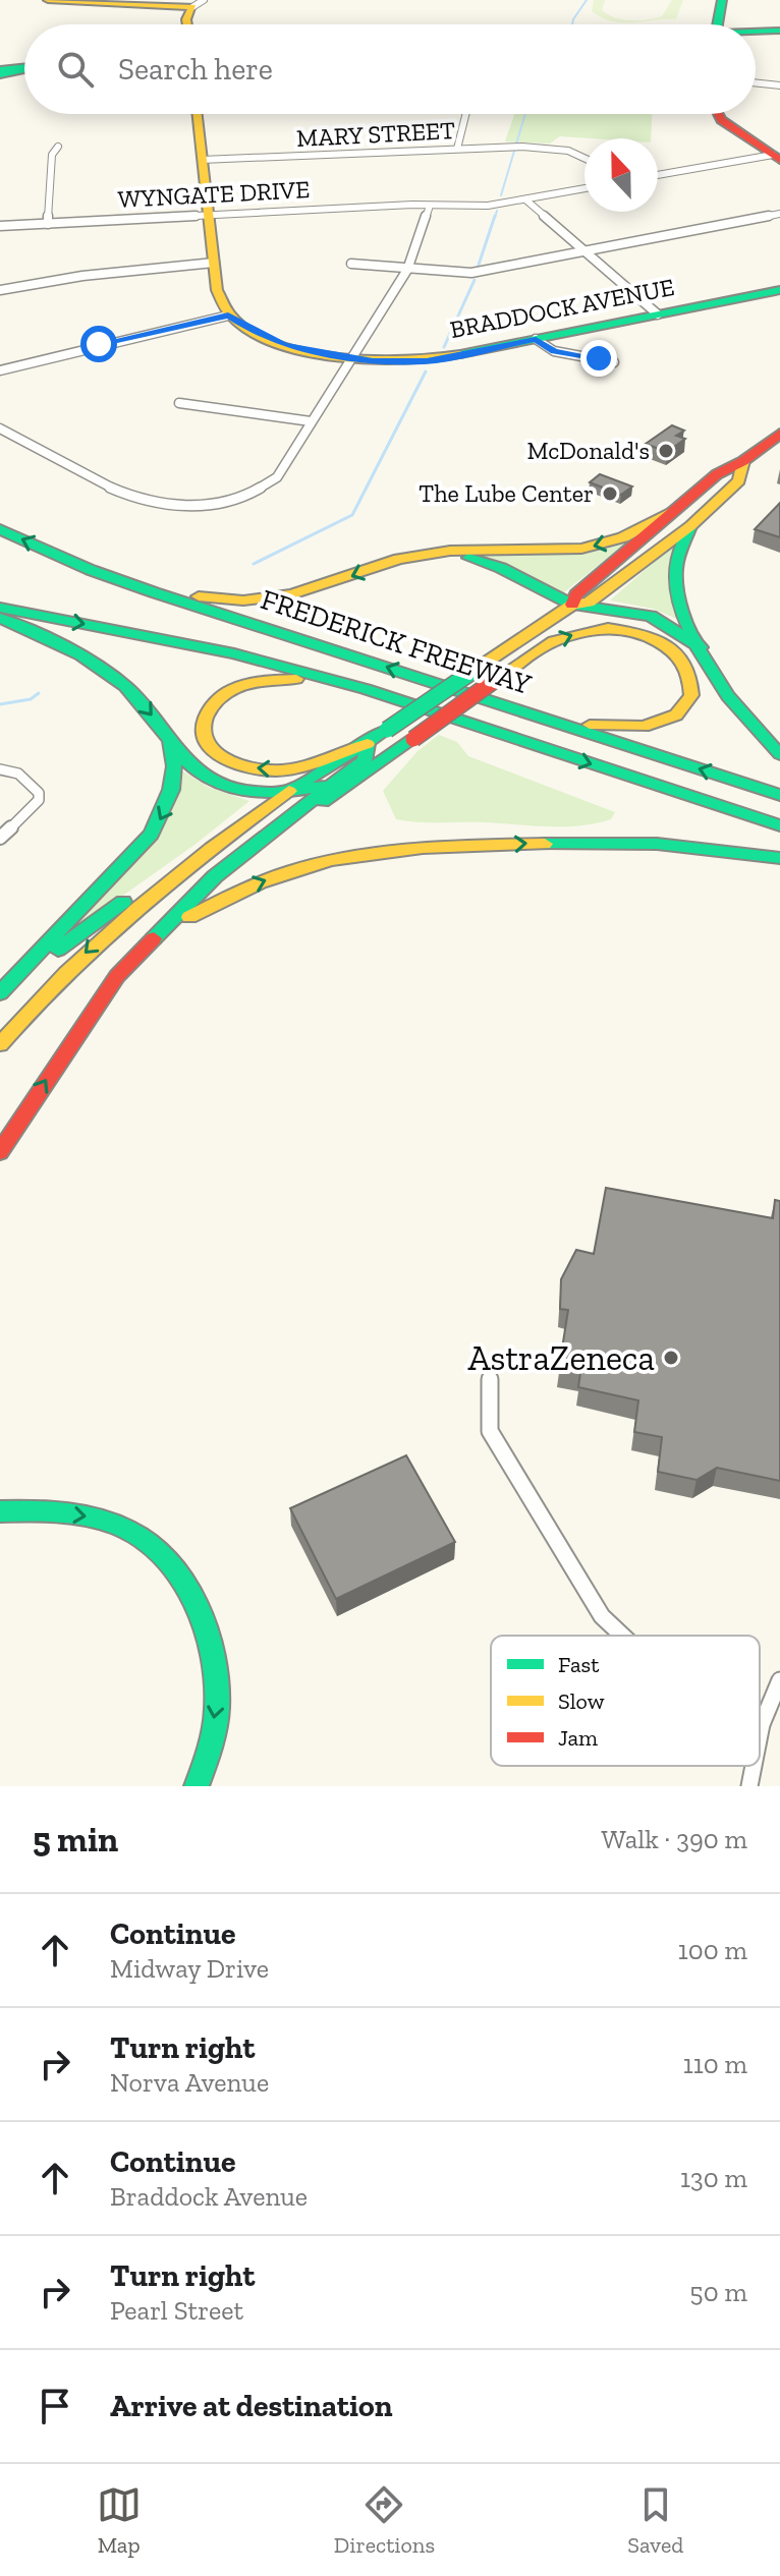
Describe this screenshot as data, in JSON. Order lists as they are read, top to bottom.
{
  "streets": {
    "main road": ["BRADDOCK AVENUE", "FREDERICK FREEWAY"],
    "street": ["MARY STREET", "WYNGATE DRIVE"]
  },
  "places": ["McDonald's", "The Lube Center", "AstraZeneca"],
  "legend": ["Fast", "Slow", "Jam"],
  "north": "top",
  "page": {
    "search": "Search here",
    "heading": ["5 min", "Walk · 390 m"],
    "list": [
      ["Continue", "Midway Drive", "100 m"],
      ["Turn right", "Norva Avenue", "110 m"],
      ["Continue", "Braddock Avenue", "130 m"],
      ["Turn right", "Pearl Street", "50 m"],
      "Arrive at destination"
    ],
    "nav": ["Map", "Directions", "Saved"]
  }
}
